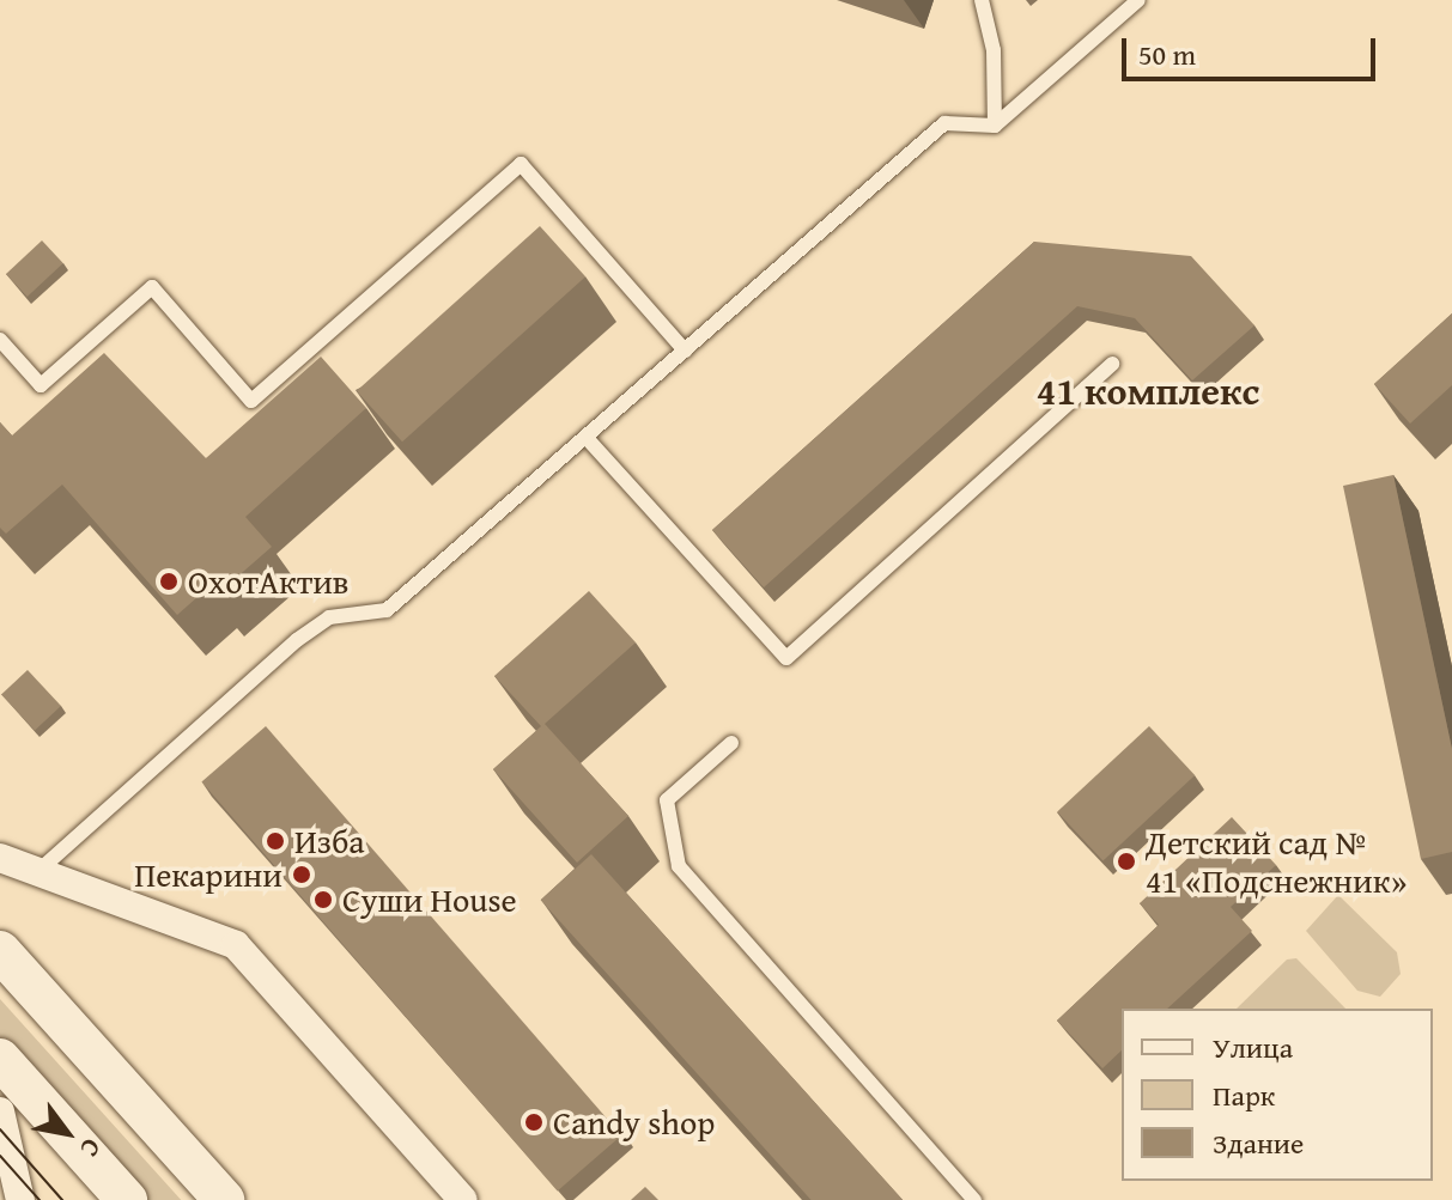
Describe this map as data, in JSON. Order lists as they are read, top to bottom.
{
  "districts": ["41 комплекс"],
  "places": [
    "ОхотАктив",
    "Изба",
    "Детский сад № 41 «Подснежник»",
    "Пекарини",
    "Суши House",
    "Candy shop"
  ],
  "legend": ["Улица", "Парк", "Здание"],
  "scale_bar": "50 m",
  "north": "bottom right"
}
